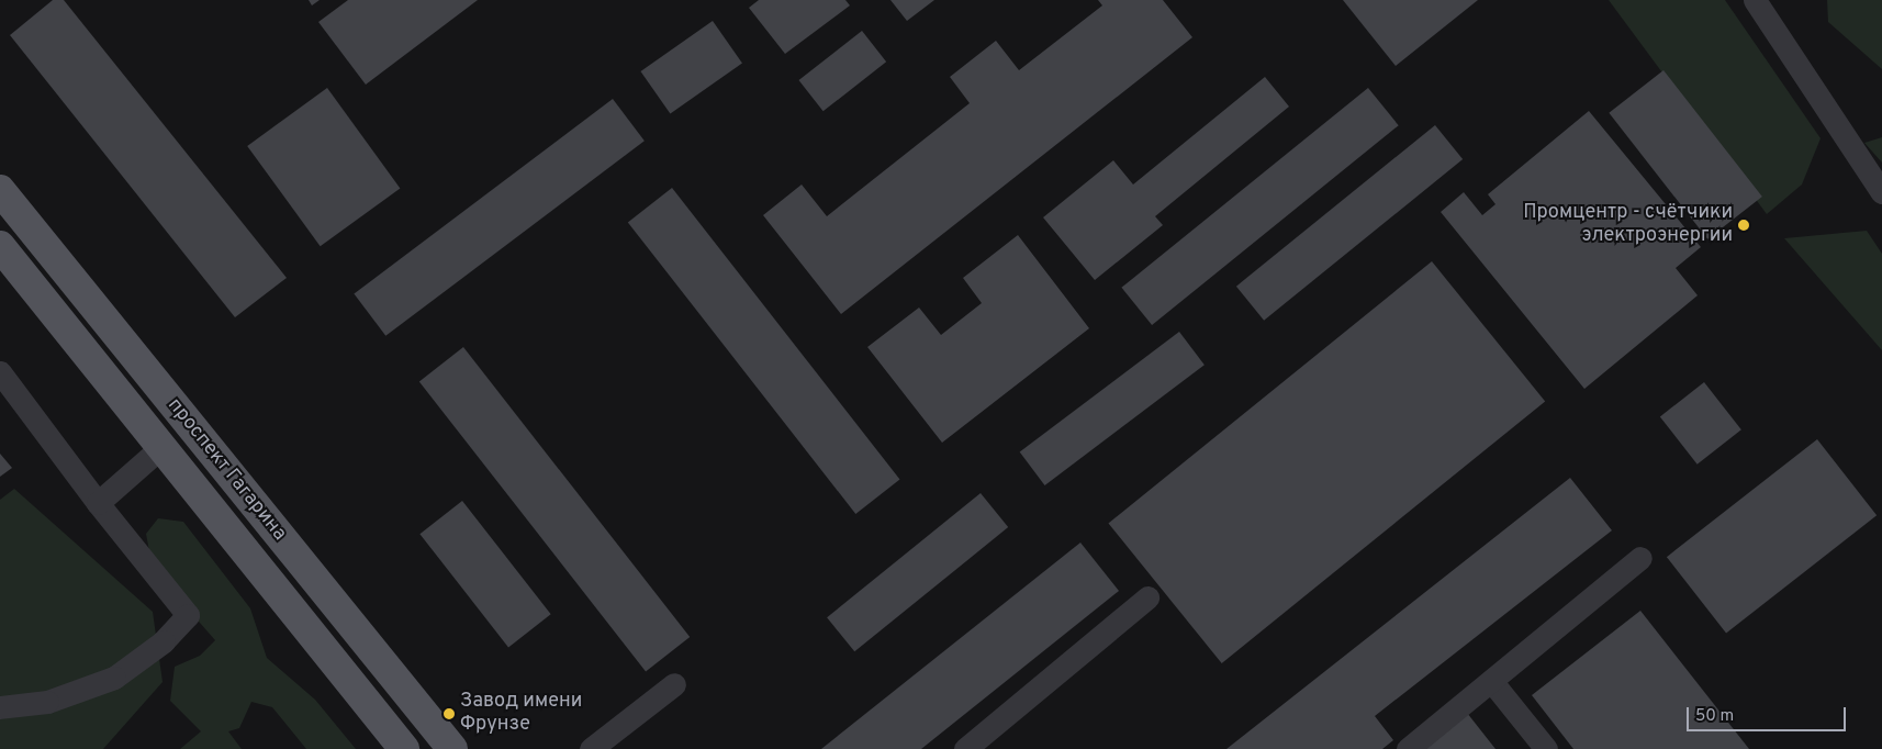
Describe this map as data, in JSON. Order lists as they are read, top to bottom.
{
  "streets": {
    "main road": ["проспект Гагарина"]
  },
  "places": ["Промцентр - счётчики электроэнергии", "Завод имени Фрунзе"],
  "scale_bar": "50 m"
}
